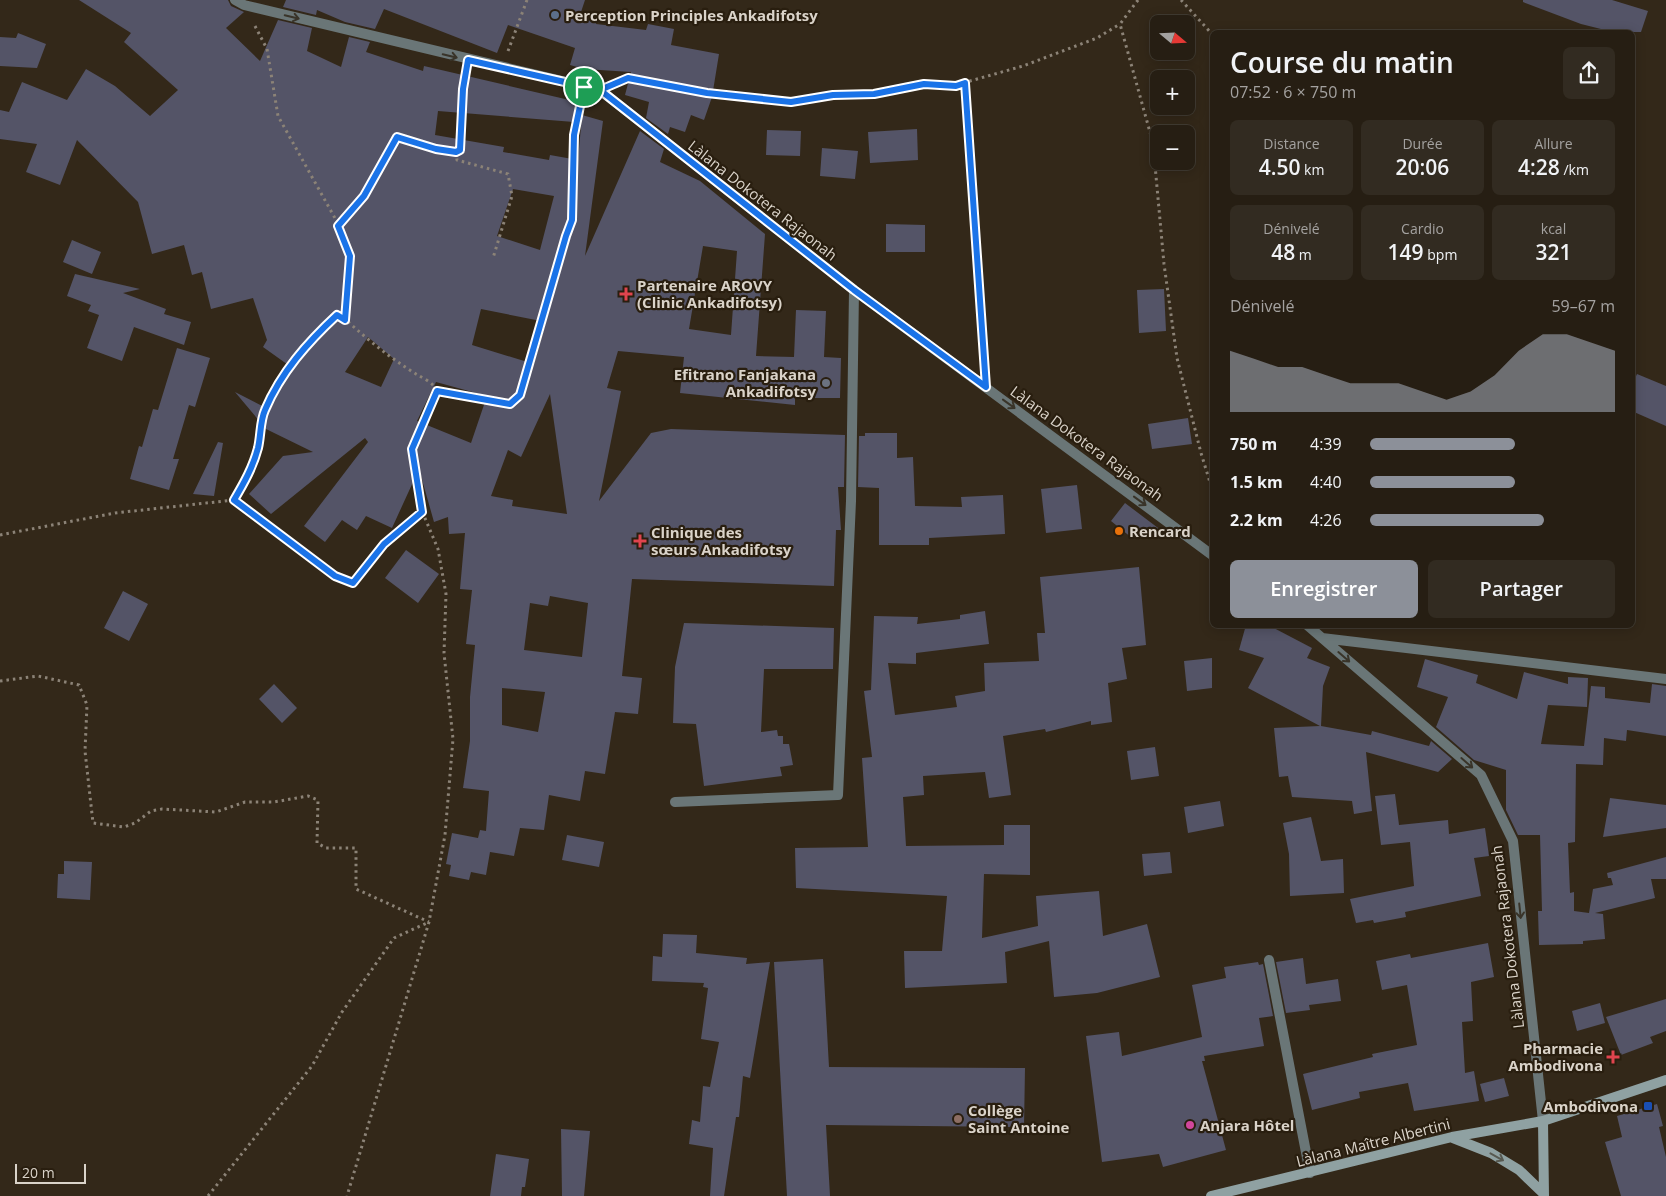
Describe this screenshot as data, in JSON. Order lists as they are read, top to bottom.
{
  "streets": {
    "main road": ["Làlana Maître Albertini"],
    "street": ["Làlana Dokotera Rajaonah"]
  },
  "crossings": [
    ["Làlana Dokotera Rajaonah", "Làlana Maître Albertini"]
  ],
  "one_way": ["Làlana Dokotera Rajaonah"],
  "places": {
    "other": [
      "Perception Principles Ankadifotsy",
      "Efitrano Fanjakana Ankadifotsy",
      "Rencard",
      "Collège Saint Antoine",
      "Anjara Hôtel"
    ],
    "health": ["Partenaire AROVY (Clinic Ankadifotsy)", "Clinique des sœurs Ankadifotsy", "Pharmacie Ambodivona"],
    "transit": ["Ambodivona"]
  },
  "scale_bar": "20 m",
  "north": "right",
  "page": {
    "map_buttons": ["+", "−"],
    "heading": ["Course du matin", "07:52 · 6 × 750 m"],
    "stats": [
      ["Distance", "4.50 km"],
      ["Durée", "20:06"],
      ["Allure", "4:28 /km"],
      ["Dénivelé", "48 m"],
      ["Cardio", "149 bpm"],
      ["kcal", "321"]
    ],
    "chart": ["Dénivelé", "59–67 m"],
    "list": [
      {
        "name": "750 m",
        "note": "4:39"
      },
      {
        "name": "1.5 km",
        "note": "4:40"
      },
      {
        "name": "2.2 km",
        "note": "4:26"
      }
    ],
    "buttons": ["Enregistrer", "Partager"],
    "scale": "20 m"
  }
}
